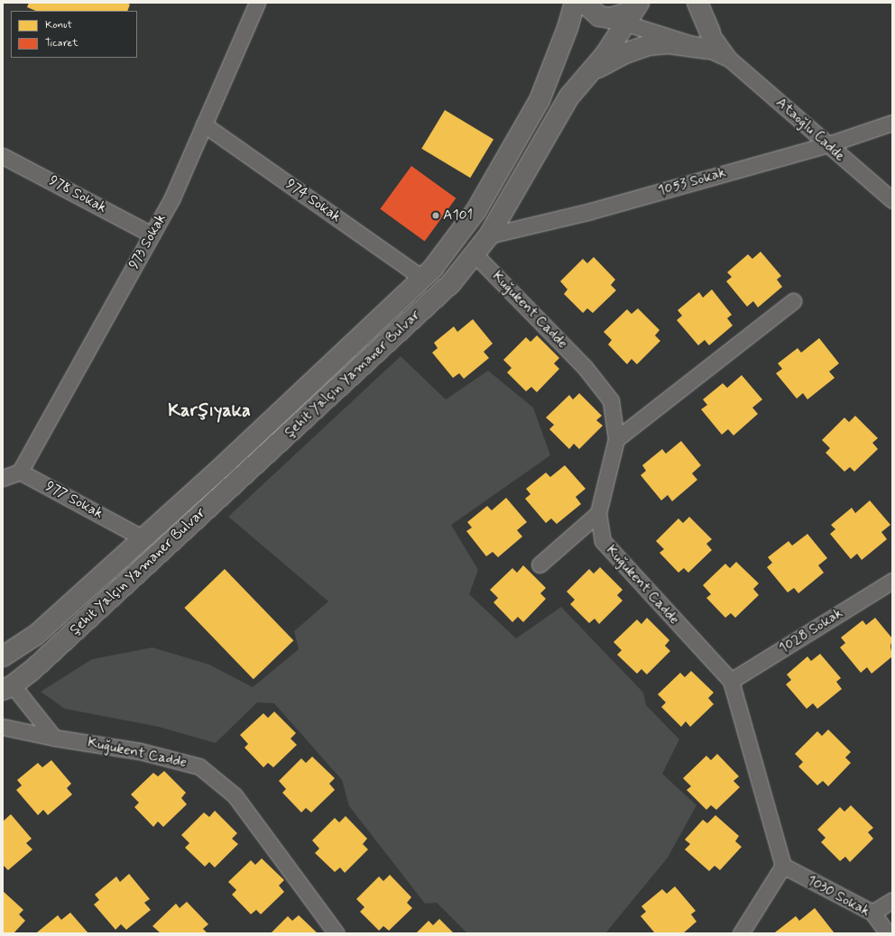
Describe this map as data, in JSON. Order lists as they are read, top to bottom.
{
  "streets": {
    "highway": ["Şehit Yalçın Yamaner Bulvar"],
    "street": [
      "Ataoğlu Cadde",
      "1053 Sokak",
      "978 Sokak",
      "974 Sokak",
      "973 Sokak",
      "Kuğukent Cadde",
      "977 Sokak",
      "1028 Sokak",
      "1030 Sokak"
    ]
  },
  "crossings": [
    ["Ataoğlu Cadde", "1053 Sokak"],
    ["1053 Sokak", "Şehit Yalçın Yamaner Bulvar"],
    ["978 Sokak", "973 Sokak"],
    ["974 Sokak", "973 Sokak"],
    ["974 Sokak", "Şehit Yalçın Yamaner Bulvar"],
    ["973 Sokak", "977 Sokak"],
    ["Kuğukent Cadde", "Şehit Yalçın Yamaner Bulvar"],
    ["Kuğukent Cadde", "1028 Sokak"],
    ["Kuğukent Cadde", "1030 Sokak"],
    ["Şehit Yalçın Yamaner Bulvar", "977 Sokak"]
  ],
  "districts": ["Karşıyaka"],
  "places": ["A101"],
  "legend": ["Konut", "Ticaret"]
}
